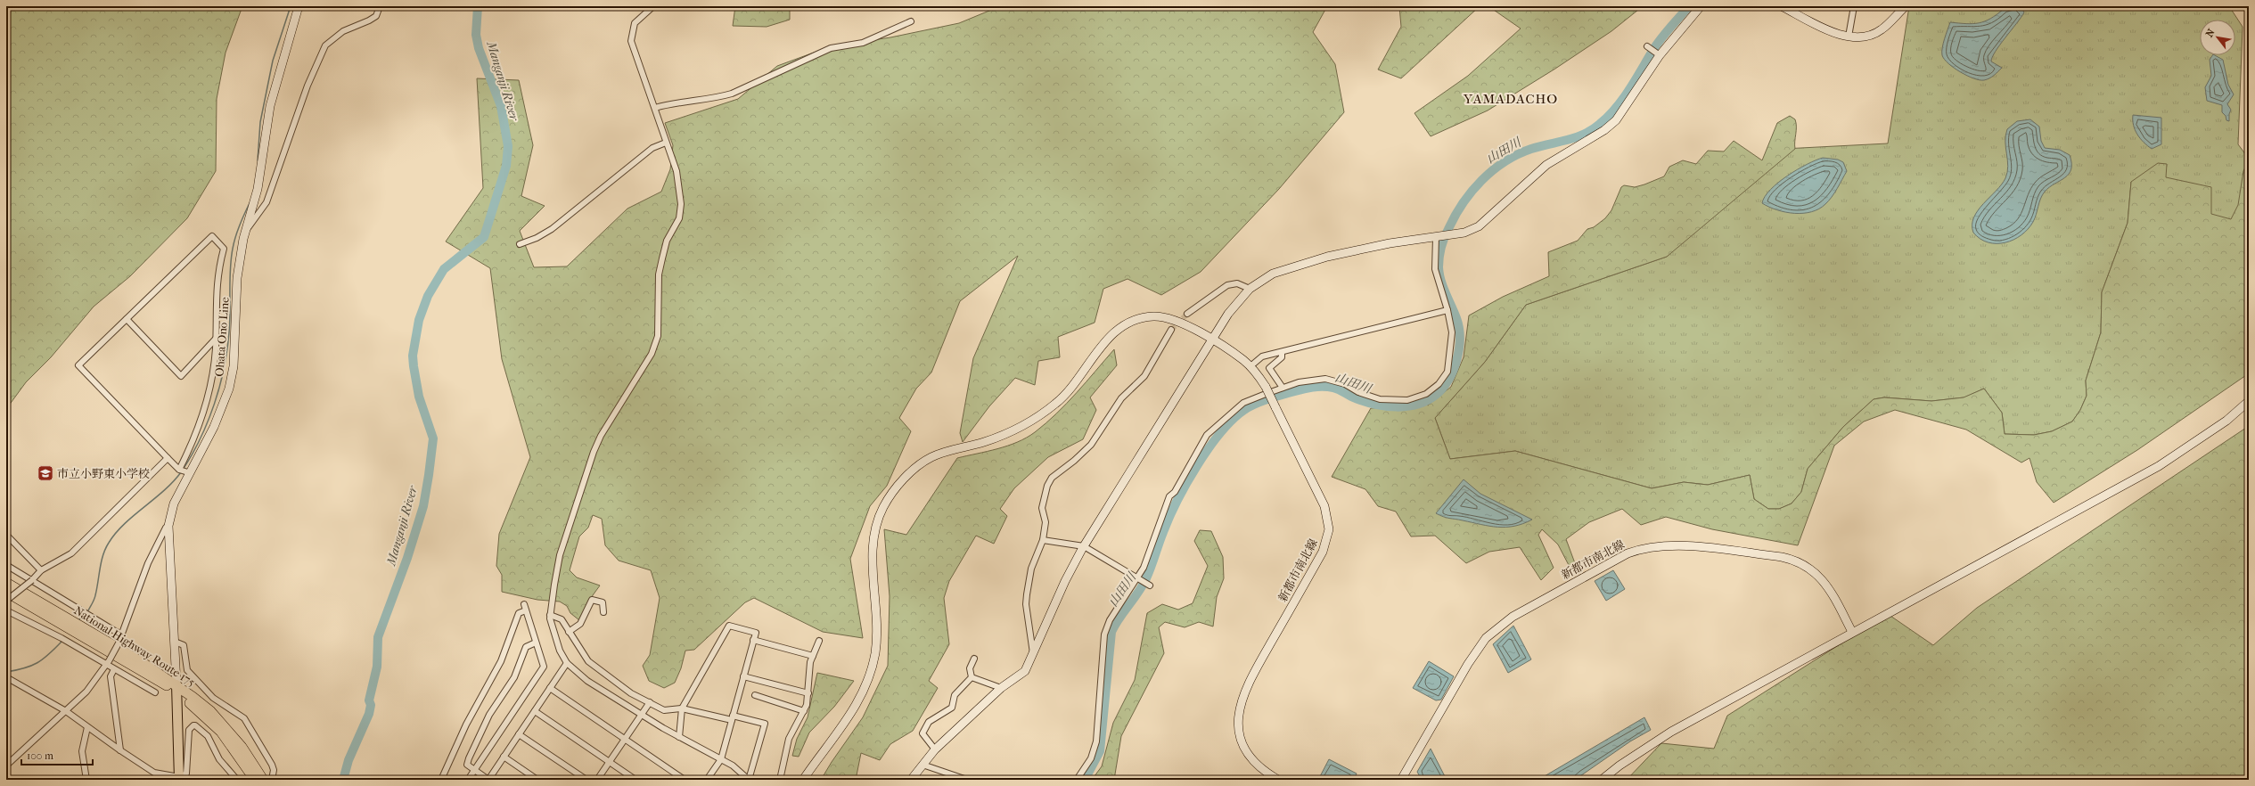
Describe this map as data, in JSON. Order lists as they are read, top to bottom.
{
  "streets": {
    "highway": ["National Highway Route 175"],
    "street": ["Ohata Ono Line", "新都市南北線"]
  },
  "crossings": [
    ["Ohata Ono Line", "National Highway Route 175"]
  ],
  "districts": ["YAMADACHO"],
  "water": ["Manganji River", "山田川"],
  "places": {
    "school or university": ["市立小野東小学校"]
  },
  "scale_bar": "100 m",
  "north": "top left"
}
